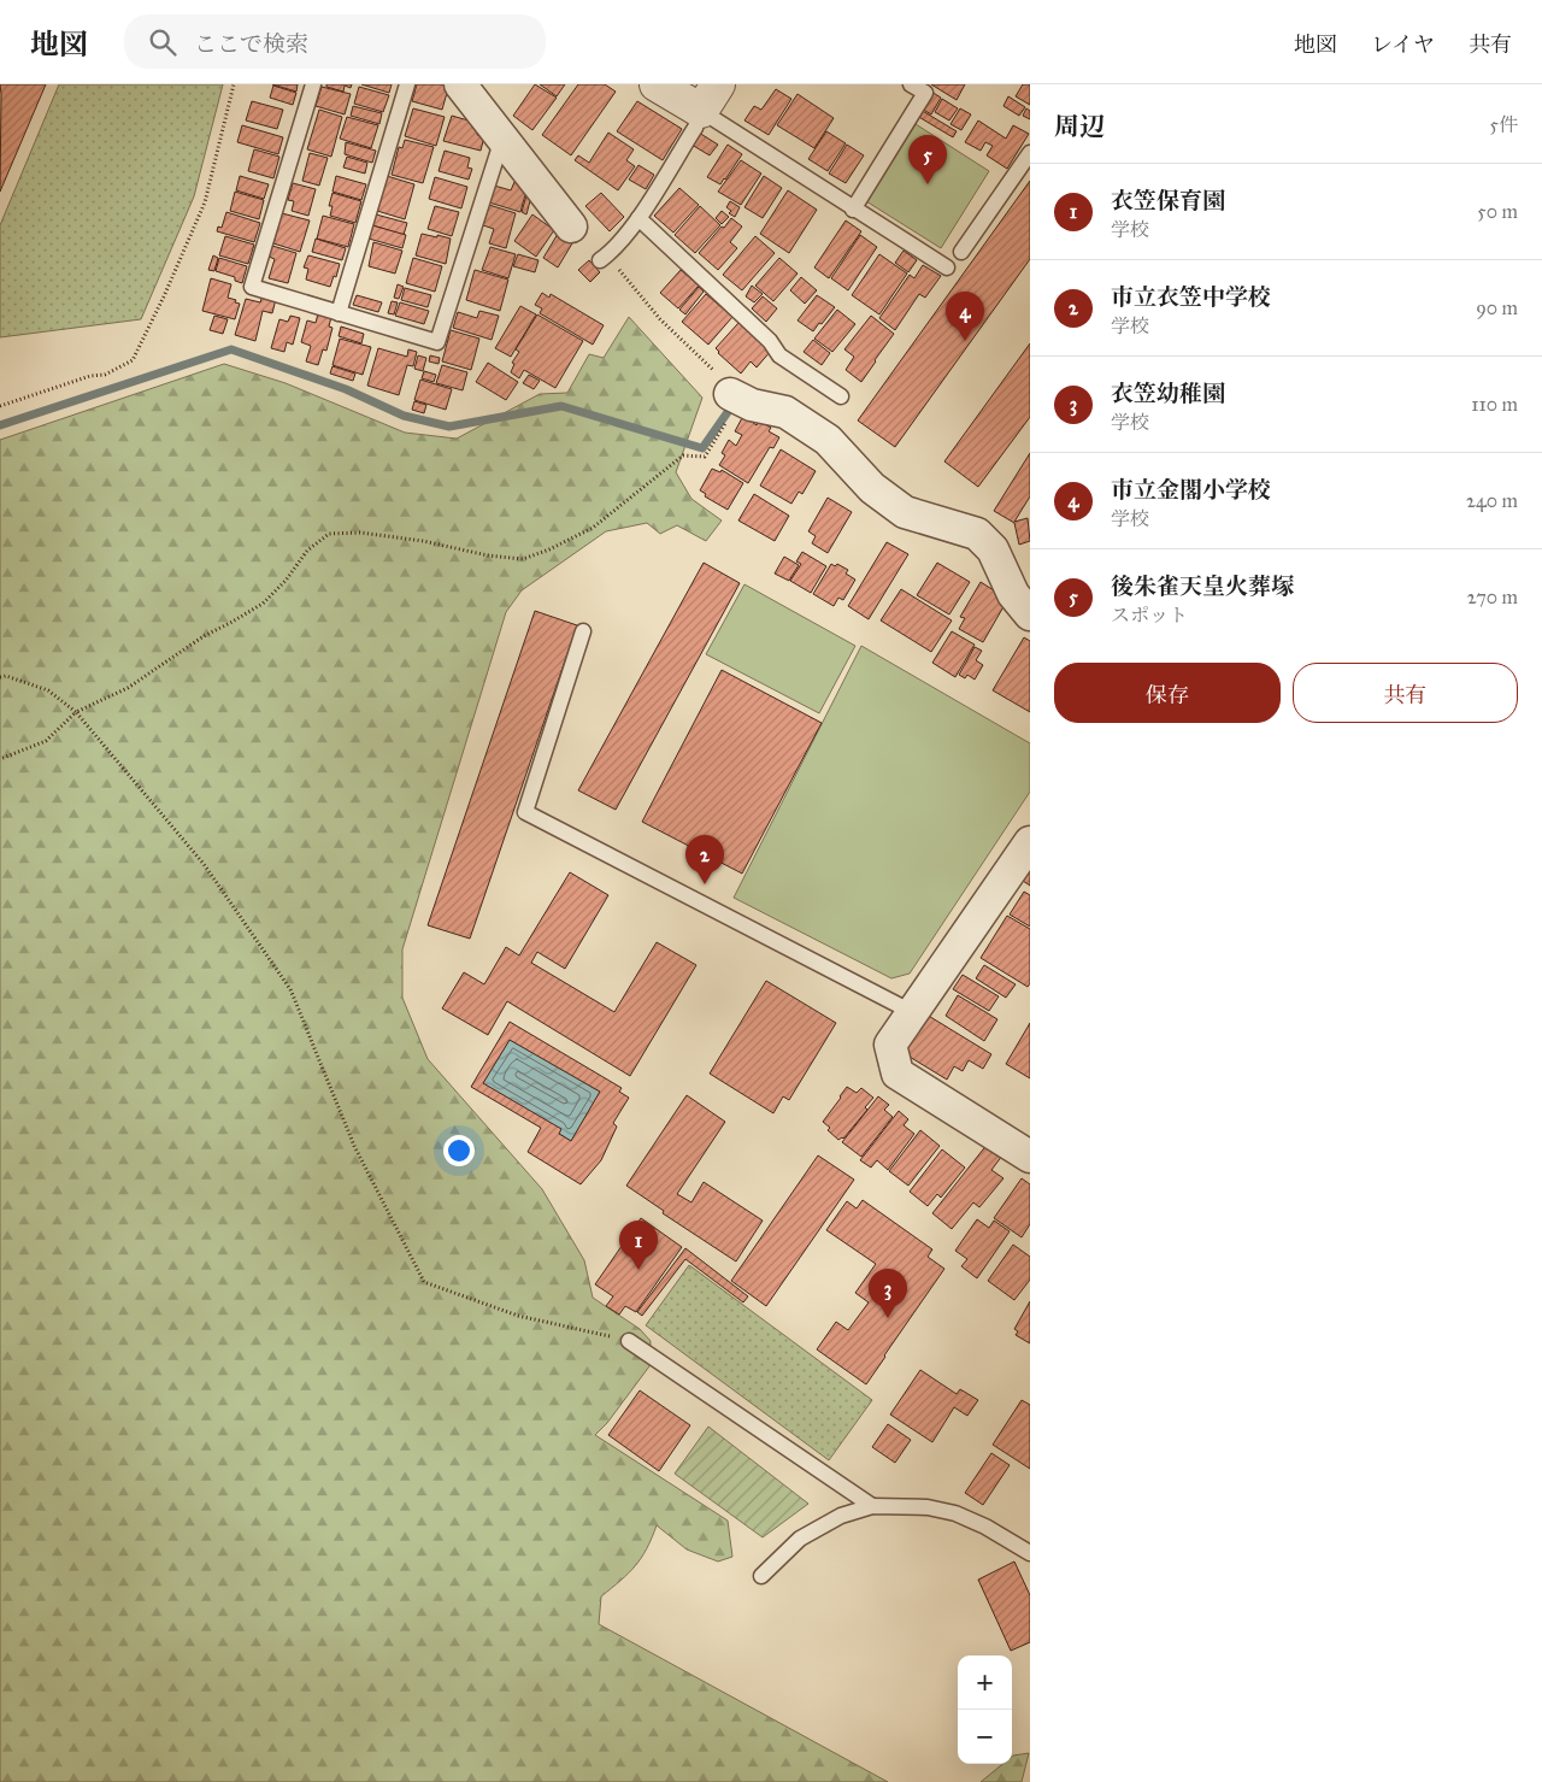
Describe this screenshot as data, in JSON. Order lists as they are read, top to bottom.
{
  "page": {
    "header": "地図",
    "search": "ここで検索",
    "nav": ["地図", "レイヤ", "共有"],
    "heading": ["周辺", "5件"],
    "pins": [
      "5",
      "4",
      "2",
      "1",
      "3"
    ],
    "list": [
      {
        "mark": "1",
        "name": "衣笠保育園",
        "note": "学校",
        "value": "50 m"
      },
      {
        "mark": "2",
        "name": "市立衣笠中学校",
        "note": "学校",
        "value": "90 m"
      },
      {
        "mark": "3",
        "name": "衣笠幼稚園",
        "note": "学校",
        "value": "110 m"
      },
      {
        "mark": "4",
        "name": "市立金閣小学校",
        "note": "学校",
        "value": "240 m"
      },
      {
        "mark": "5",
        "name": "後朱雀天皇火葬塚",
        "note": "スポット",
        "value": "270 m"
      }
    ],
    "buttons": ["保存", "共有"],
    "map_buttons": ["+", "−"]
  }
}
